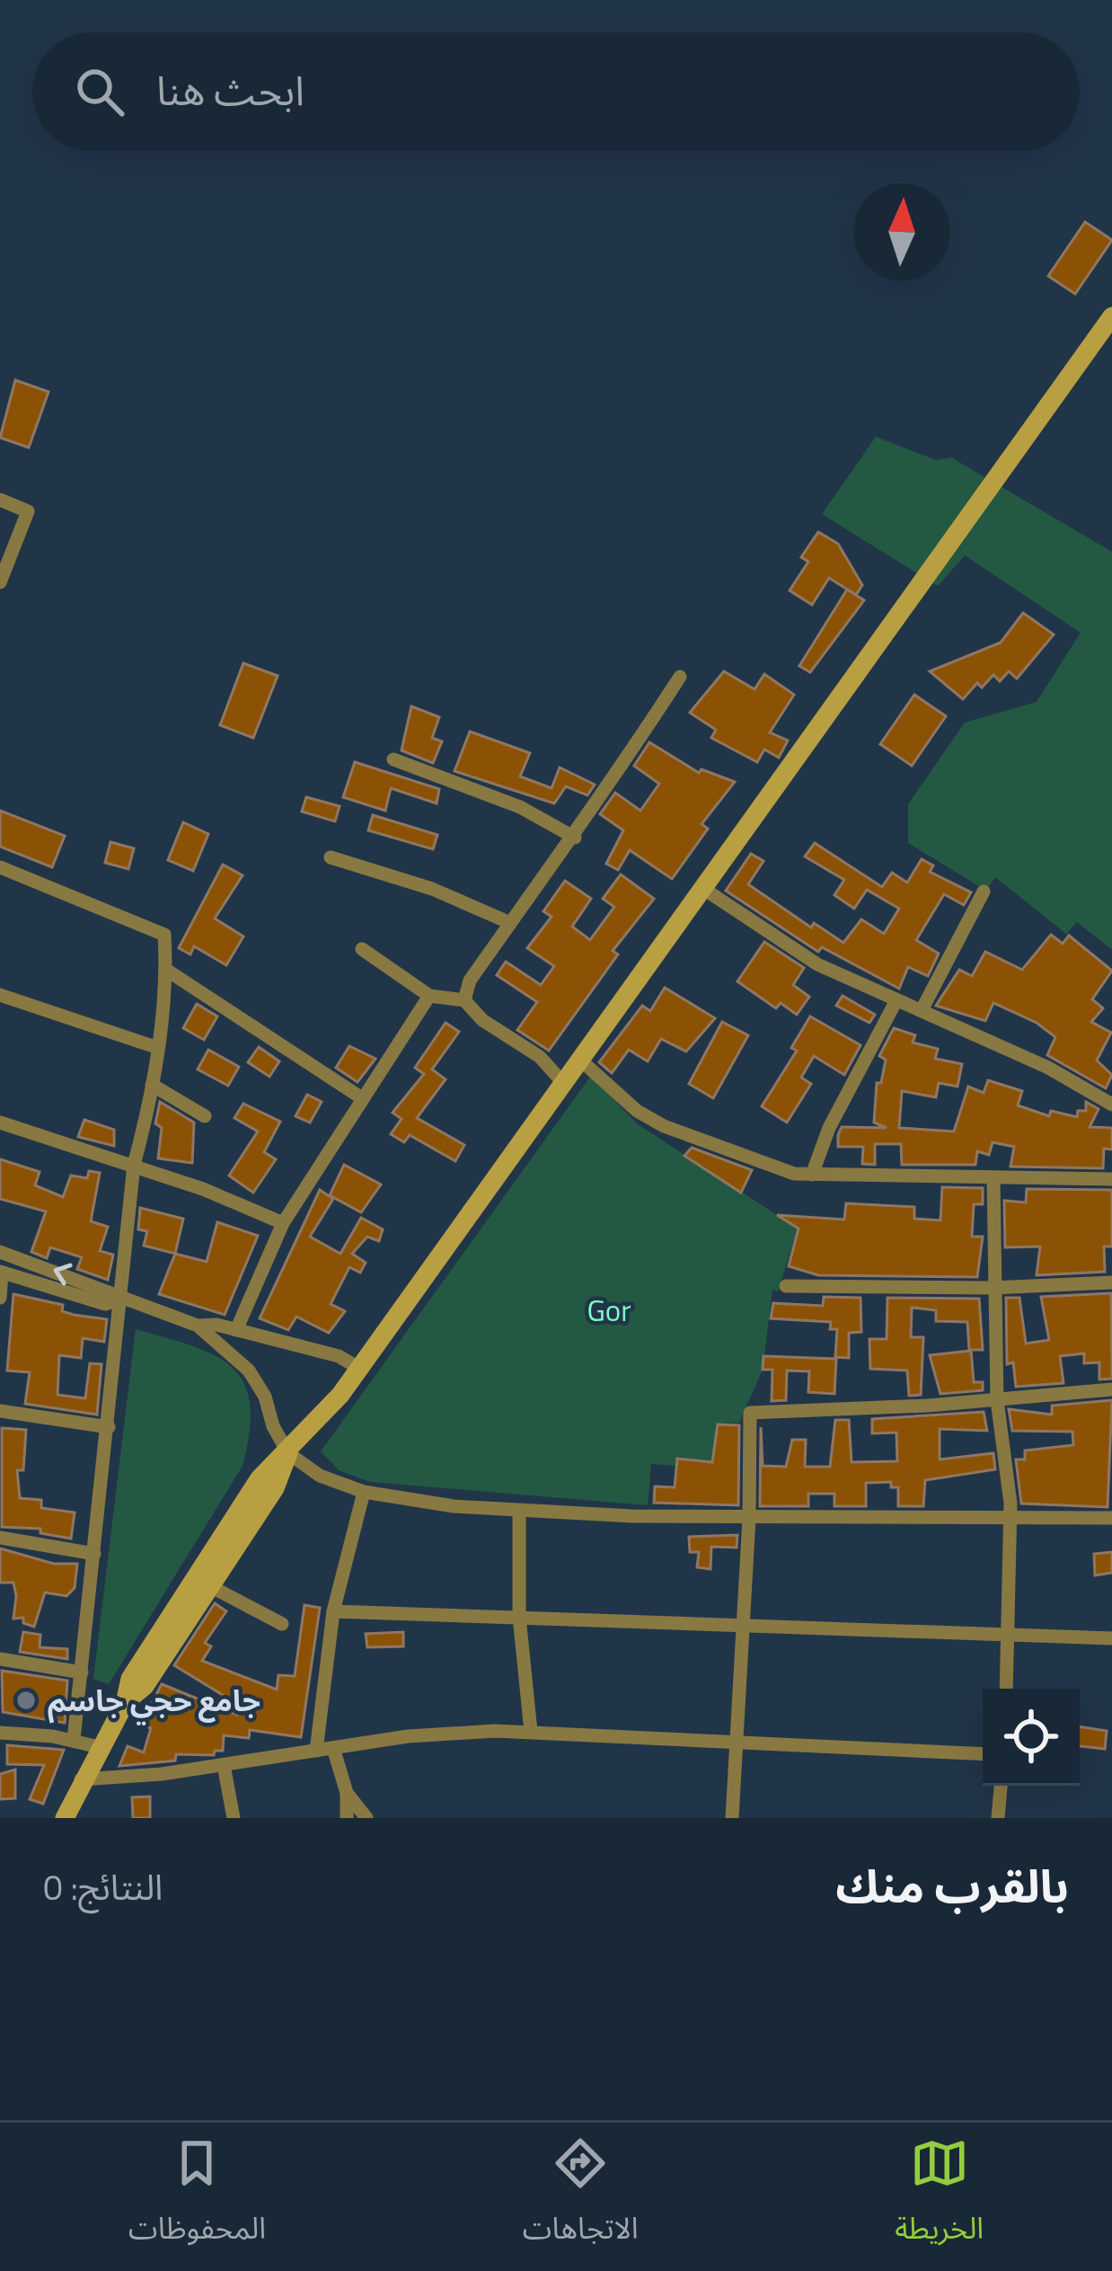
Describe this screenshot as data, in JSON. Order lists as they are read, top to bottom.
{
  "parks": ["Gor"],
  "places": ["جامع حجي جاسم"],
  "north": "top",
  "page": {
    "search": "ابحث هنا",
    "heading": ["بالقرب منك", "النتائج: 0"],
    "nav": ["الخريطة", "الاتجاهات", "المحفوظات"]
  }
}
